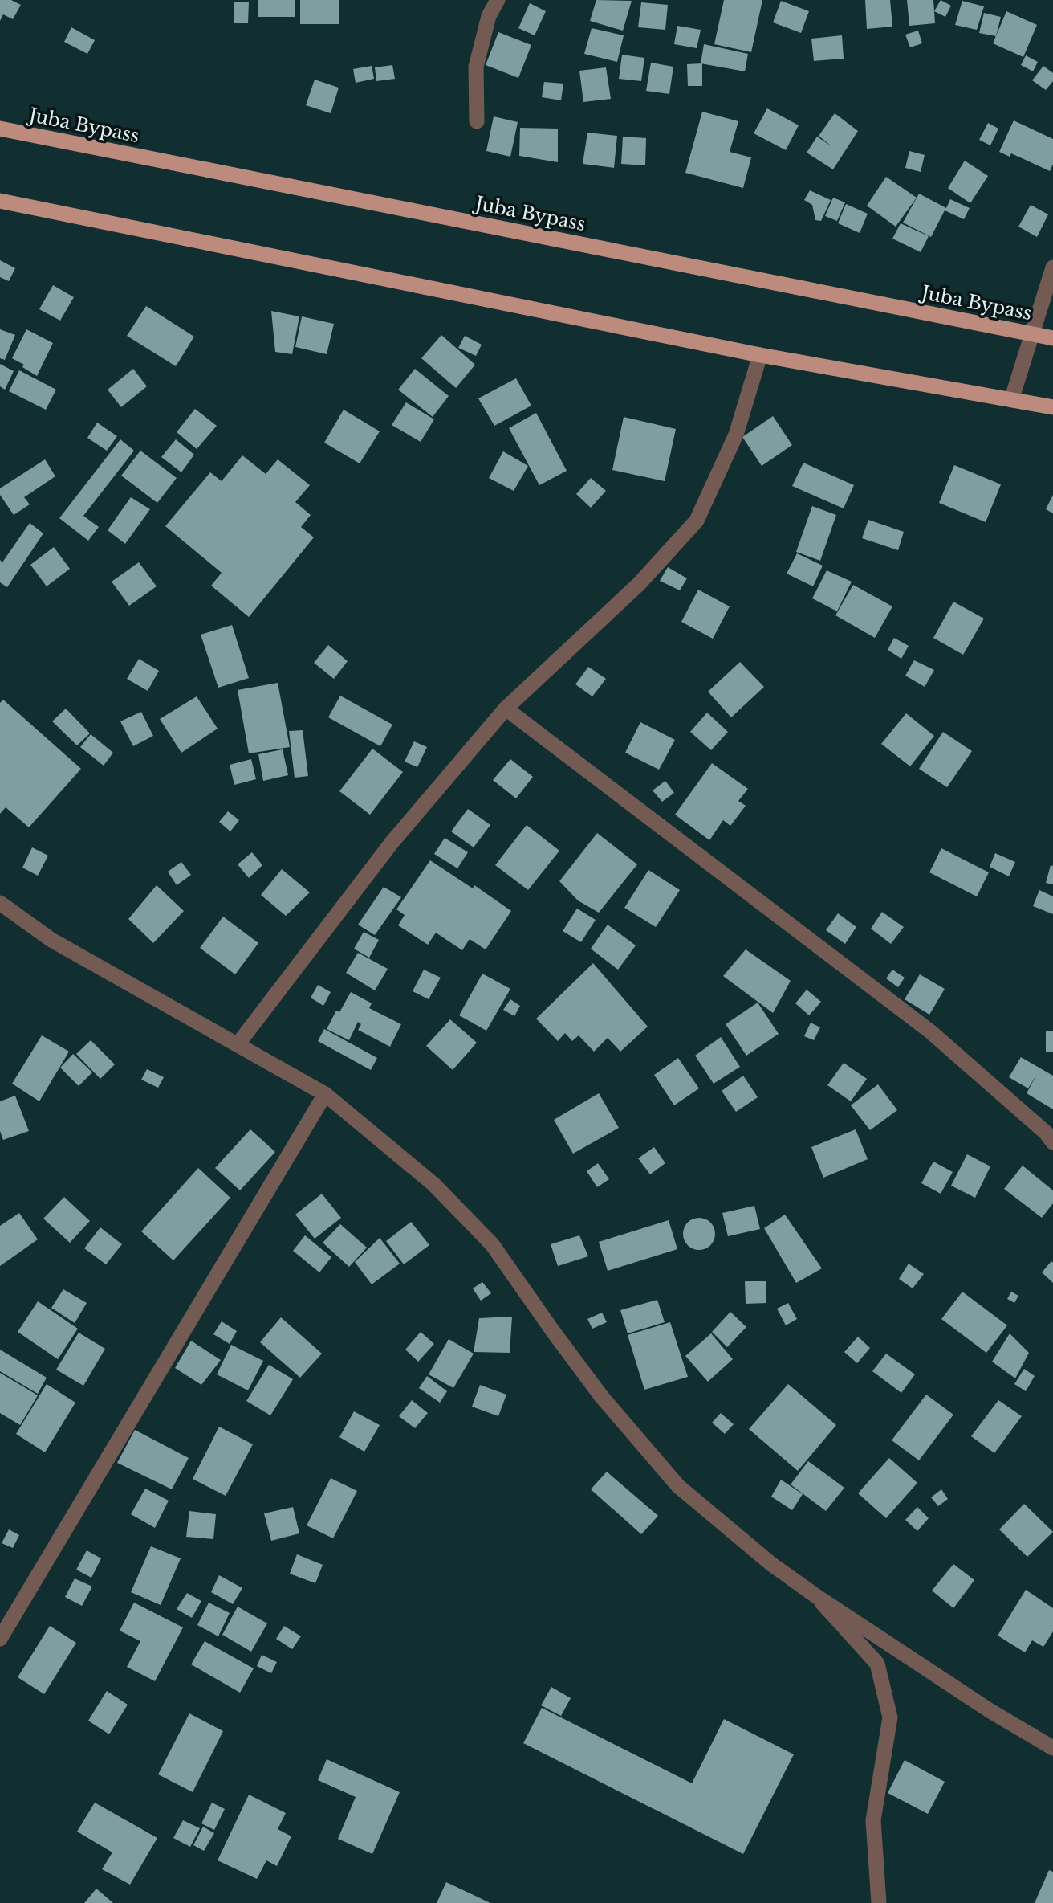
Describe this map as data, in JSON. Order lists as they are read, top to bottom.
{
  "streets": {
    "main road": ["Juba Bypass"]
  }
}
